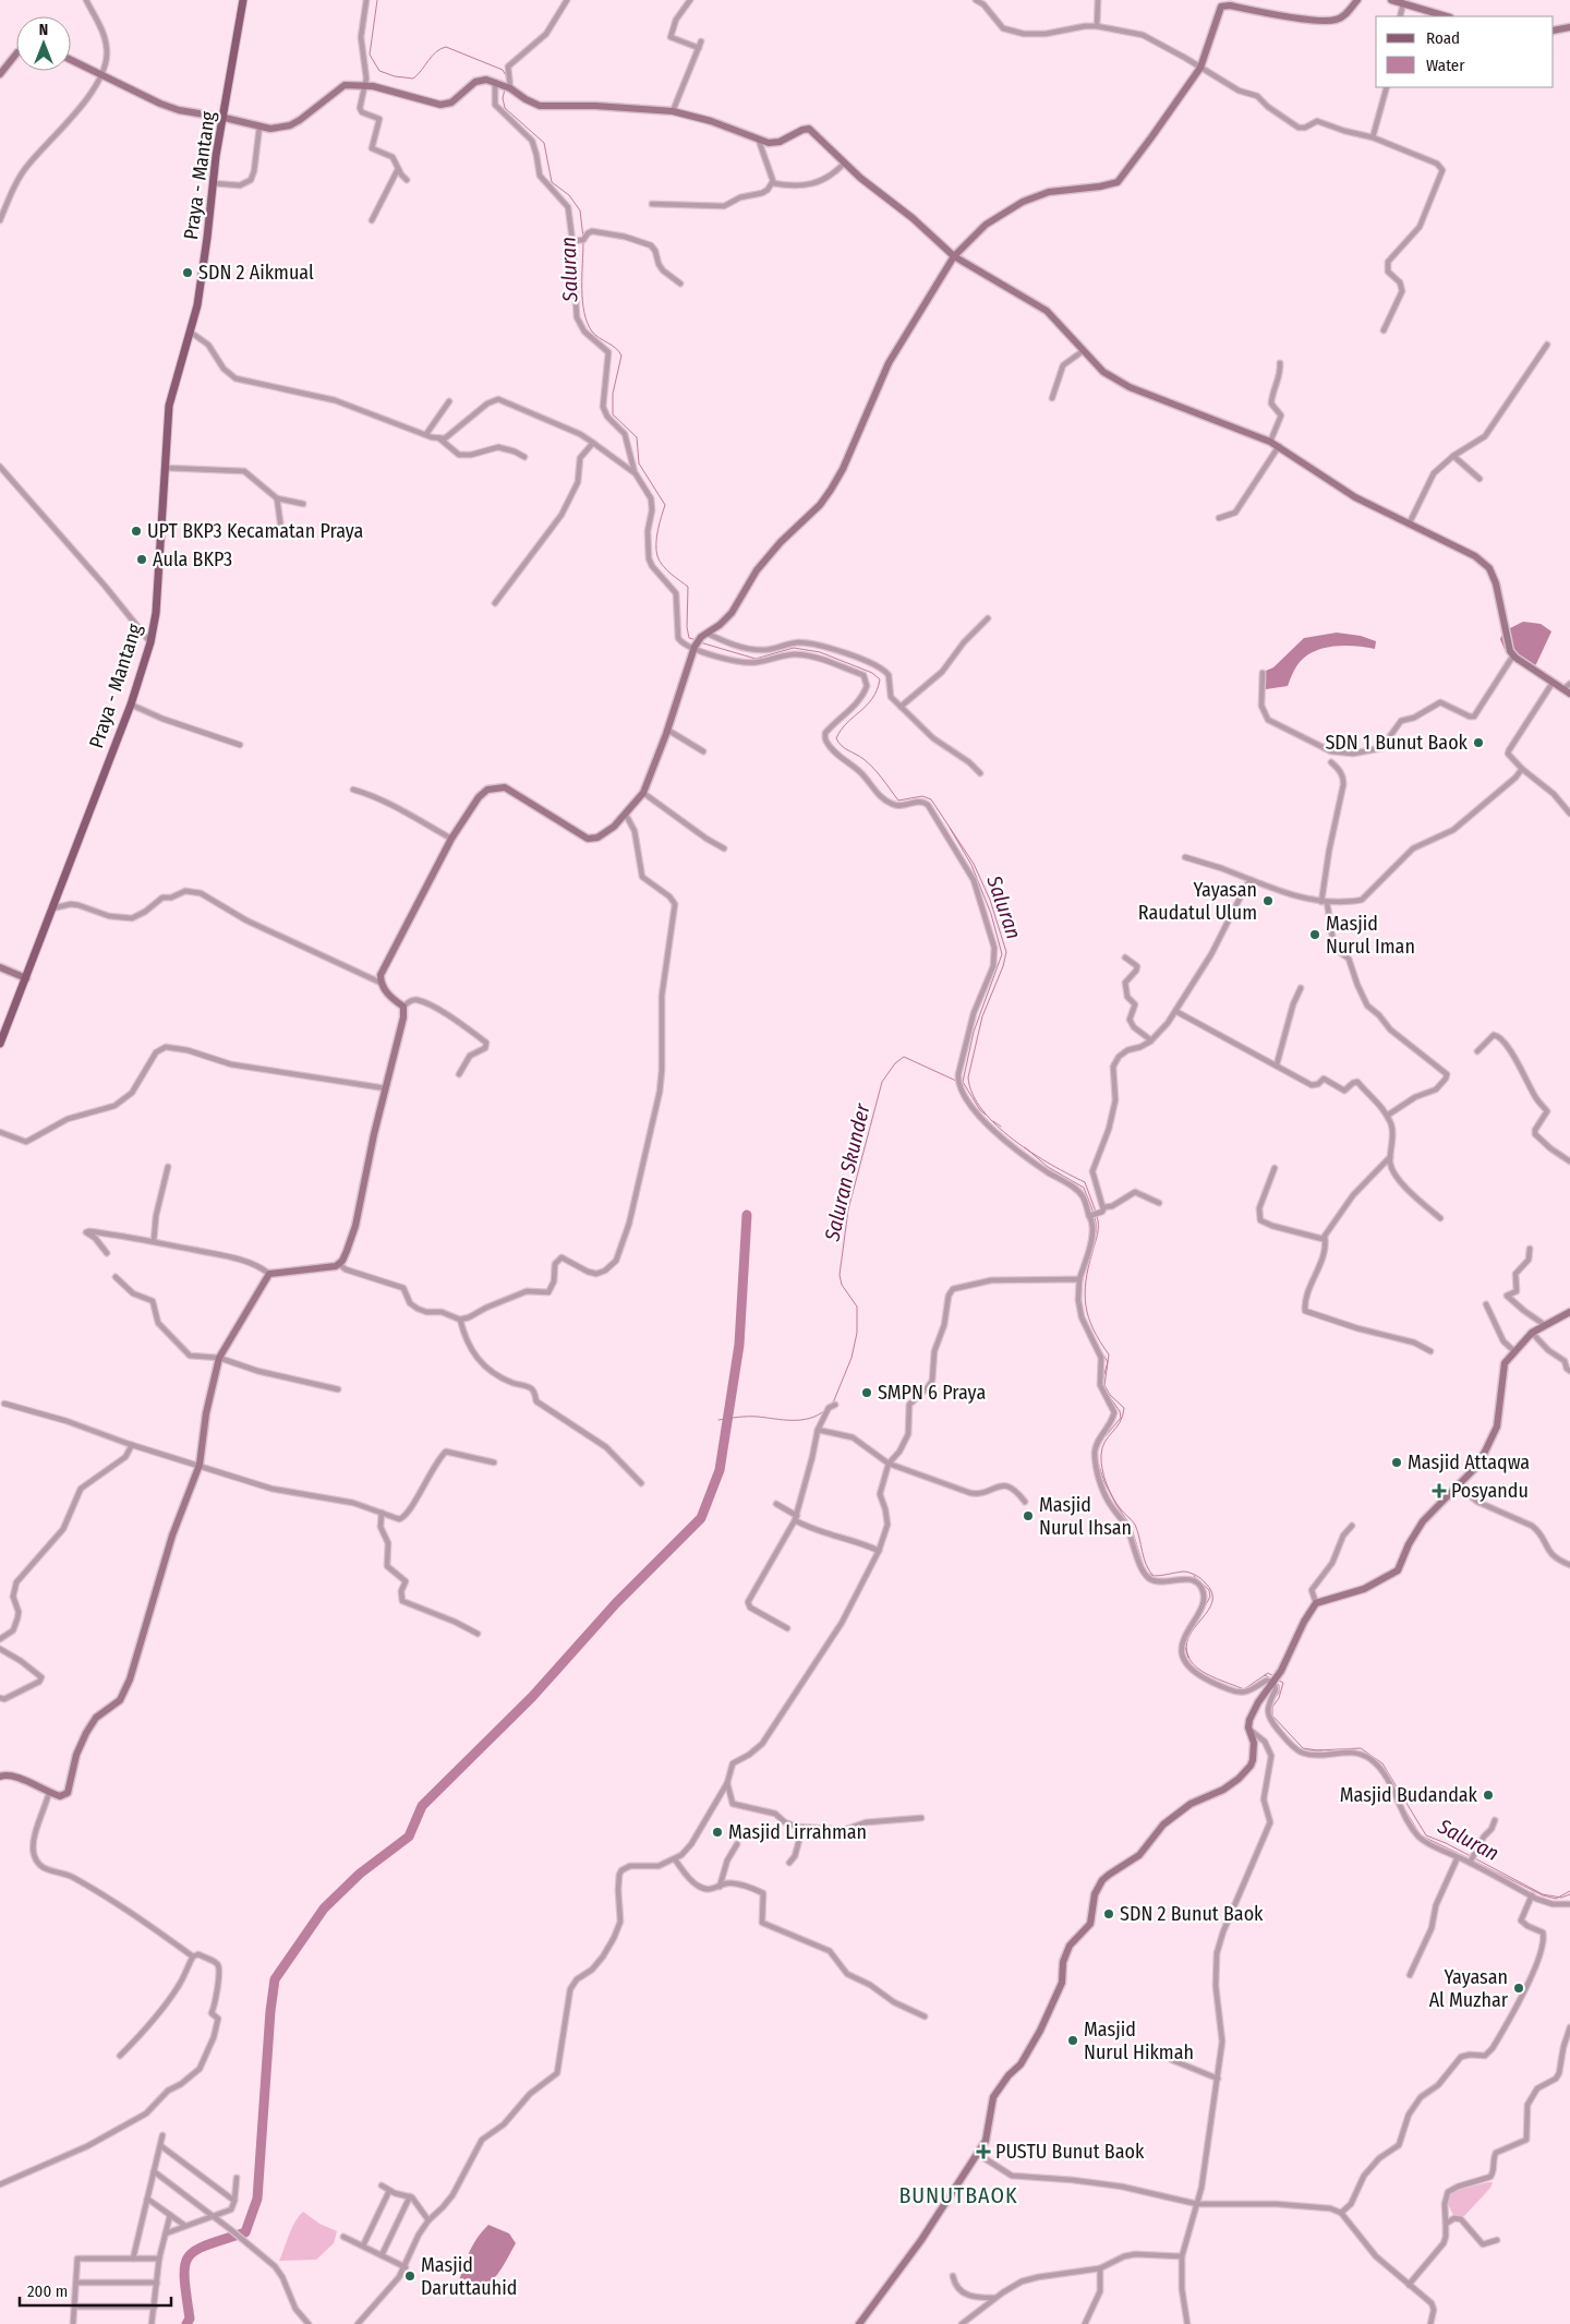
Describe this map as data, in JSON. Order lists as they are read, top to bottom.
{
  "streets": {
    "main road": ["Praya - Mantang"]
  },
  "districts": ["BUNUTBAOK"],
  "water": ["Saluran", "Saluran Skunder"],
  "places": {
    "other": [
      "SDN 2 Aikmual",
      "UPT BKP3 Kecamatan Praya",
      "Aula BKP3",
      "SDN 1 Bunut Baok",
      "Yayasan Raudatul Ulum",
      "Masjid Nurul Iman",
      "SMPN 6 Praya",
      "Masjid Attaqwa",
      "Masjid Nurul Ihsan",
      "Masjid Budandak",
      "Masjid Lirrahman",
      "SDN 2 Bunut Baok",
      "Yayasan Al Muzhar",
      "Masjid Nurul Hikmah",
      "Masjid Daruttauhid"
    ],
    "health": ["Posyandu", "PUSTU Bunut Baok"]
  },
  "legend": ["Road", "Water"],
  "scale_bar": "200 m",
  "north": "top"
}
